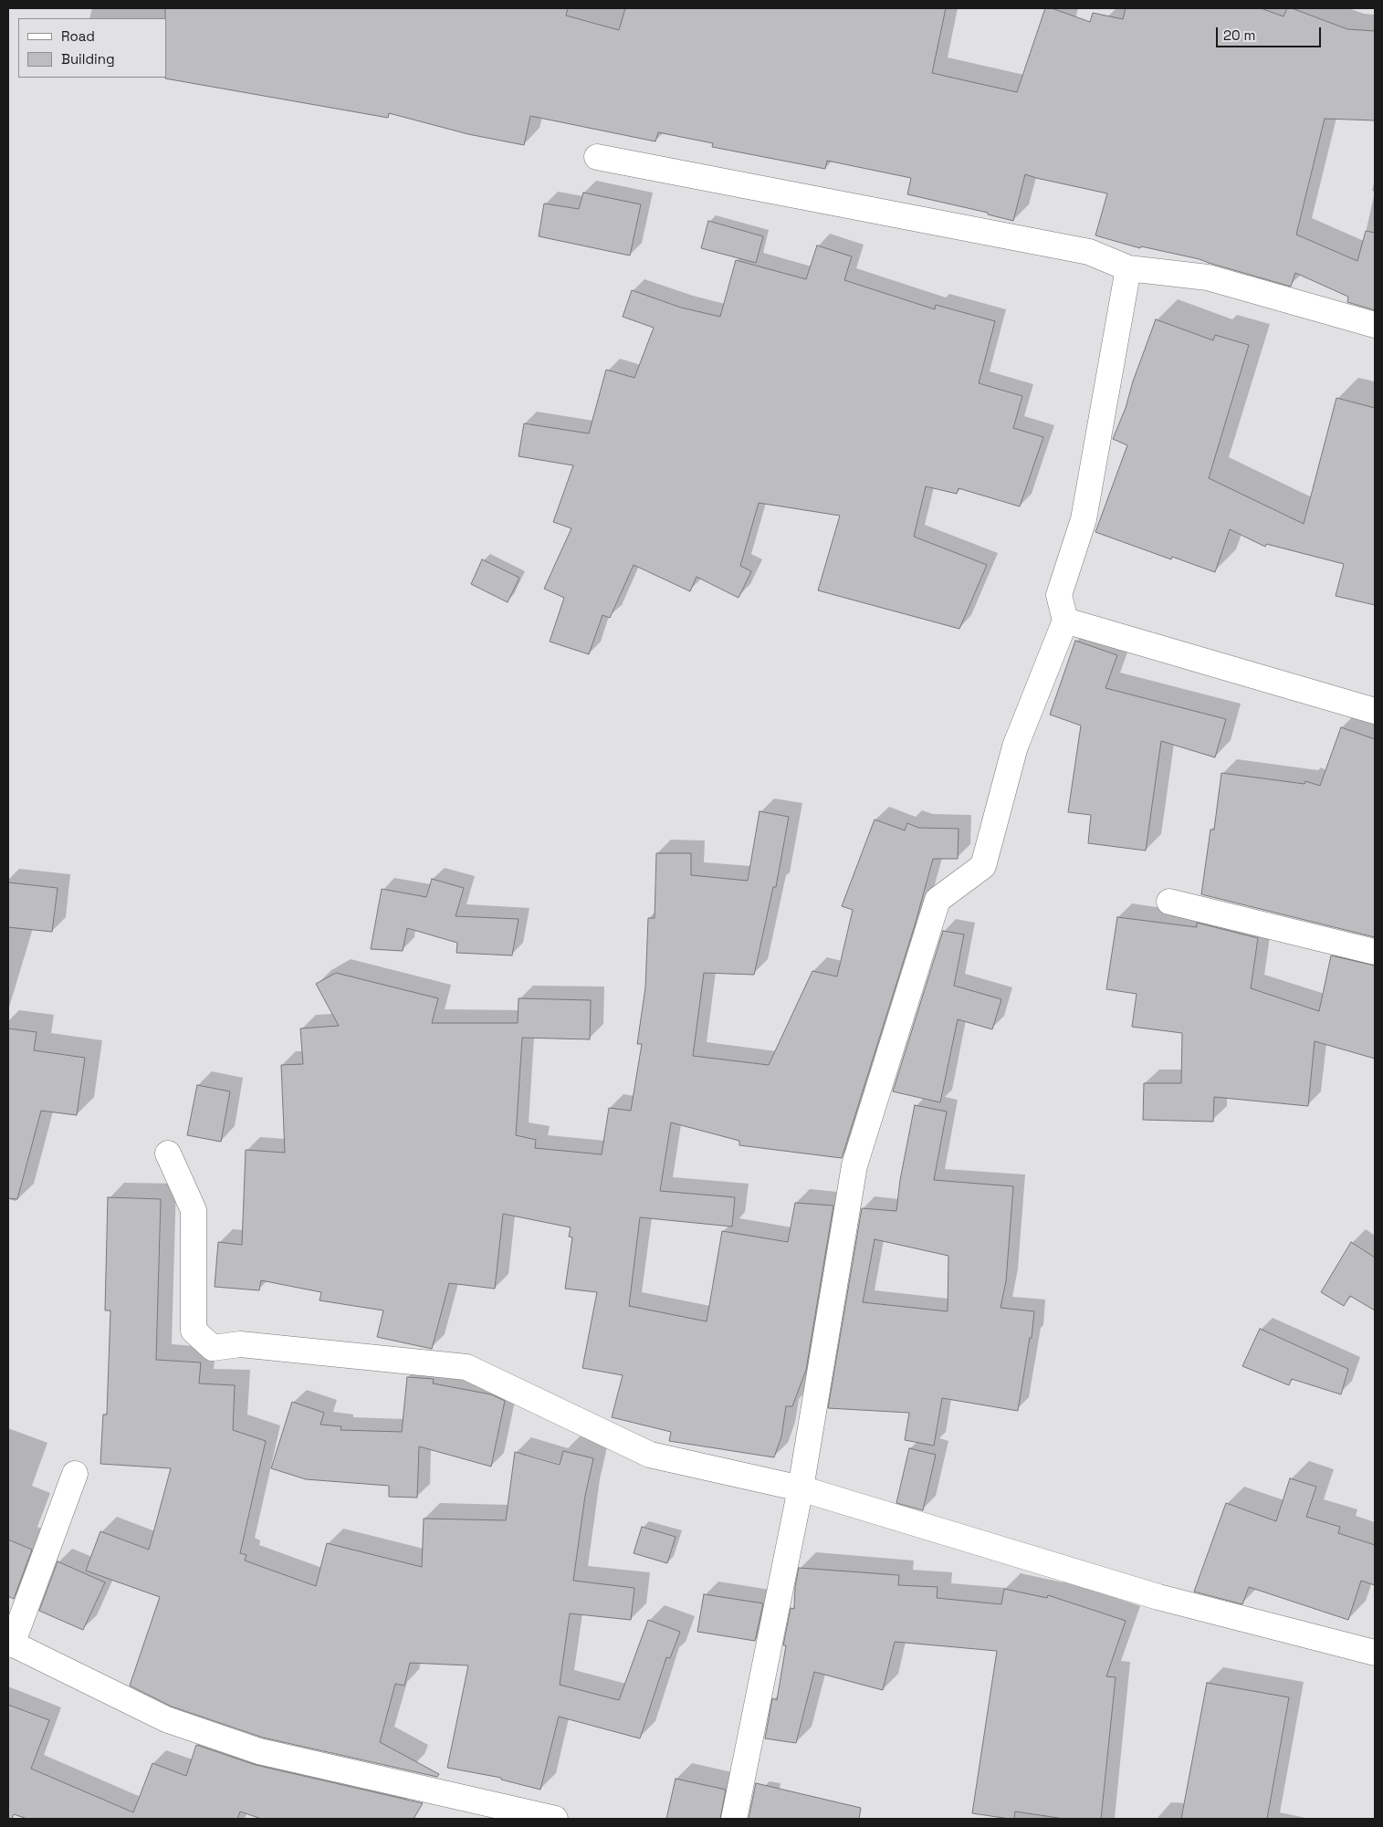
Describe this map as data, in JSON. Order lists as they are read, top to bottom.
{
  "legend": ["Road", "Building"],
  "scale_bar": "20 m"
}
